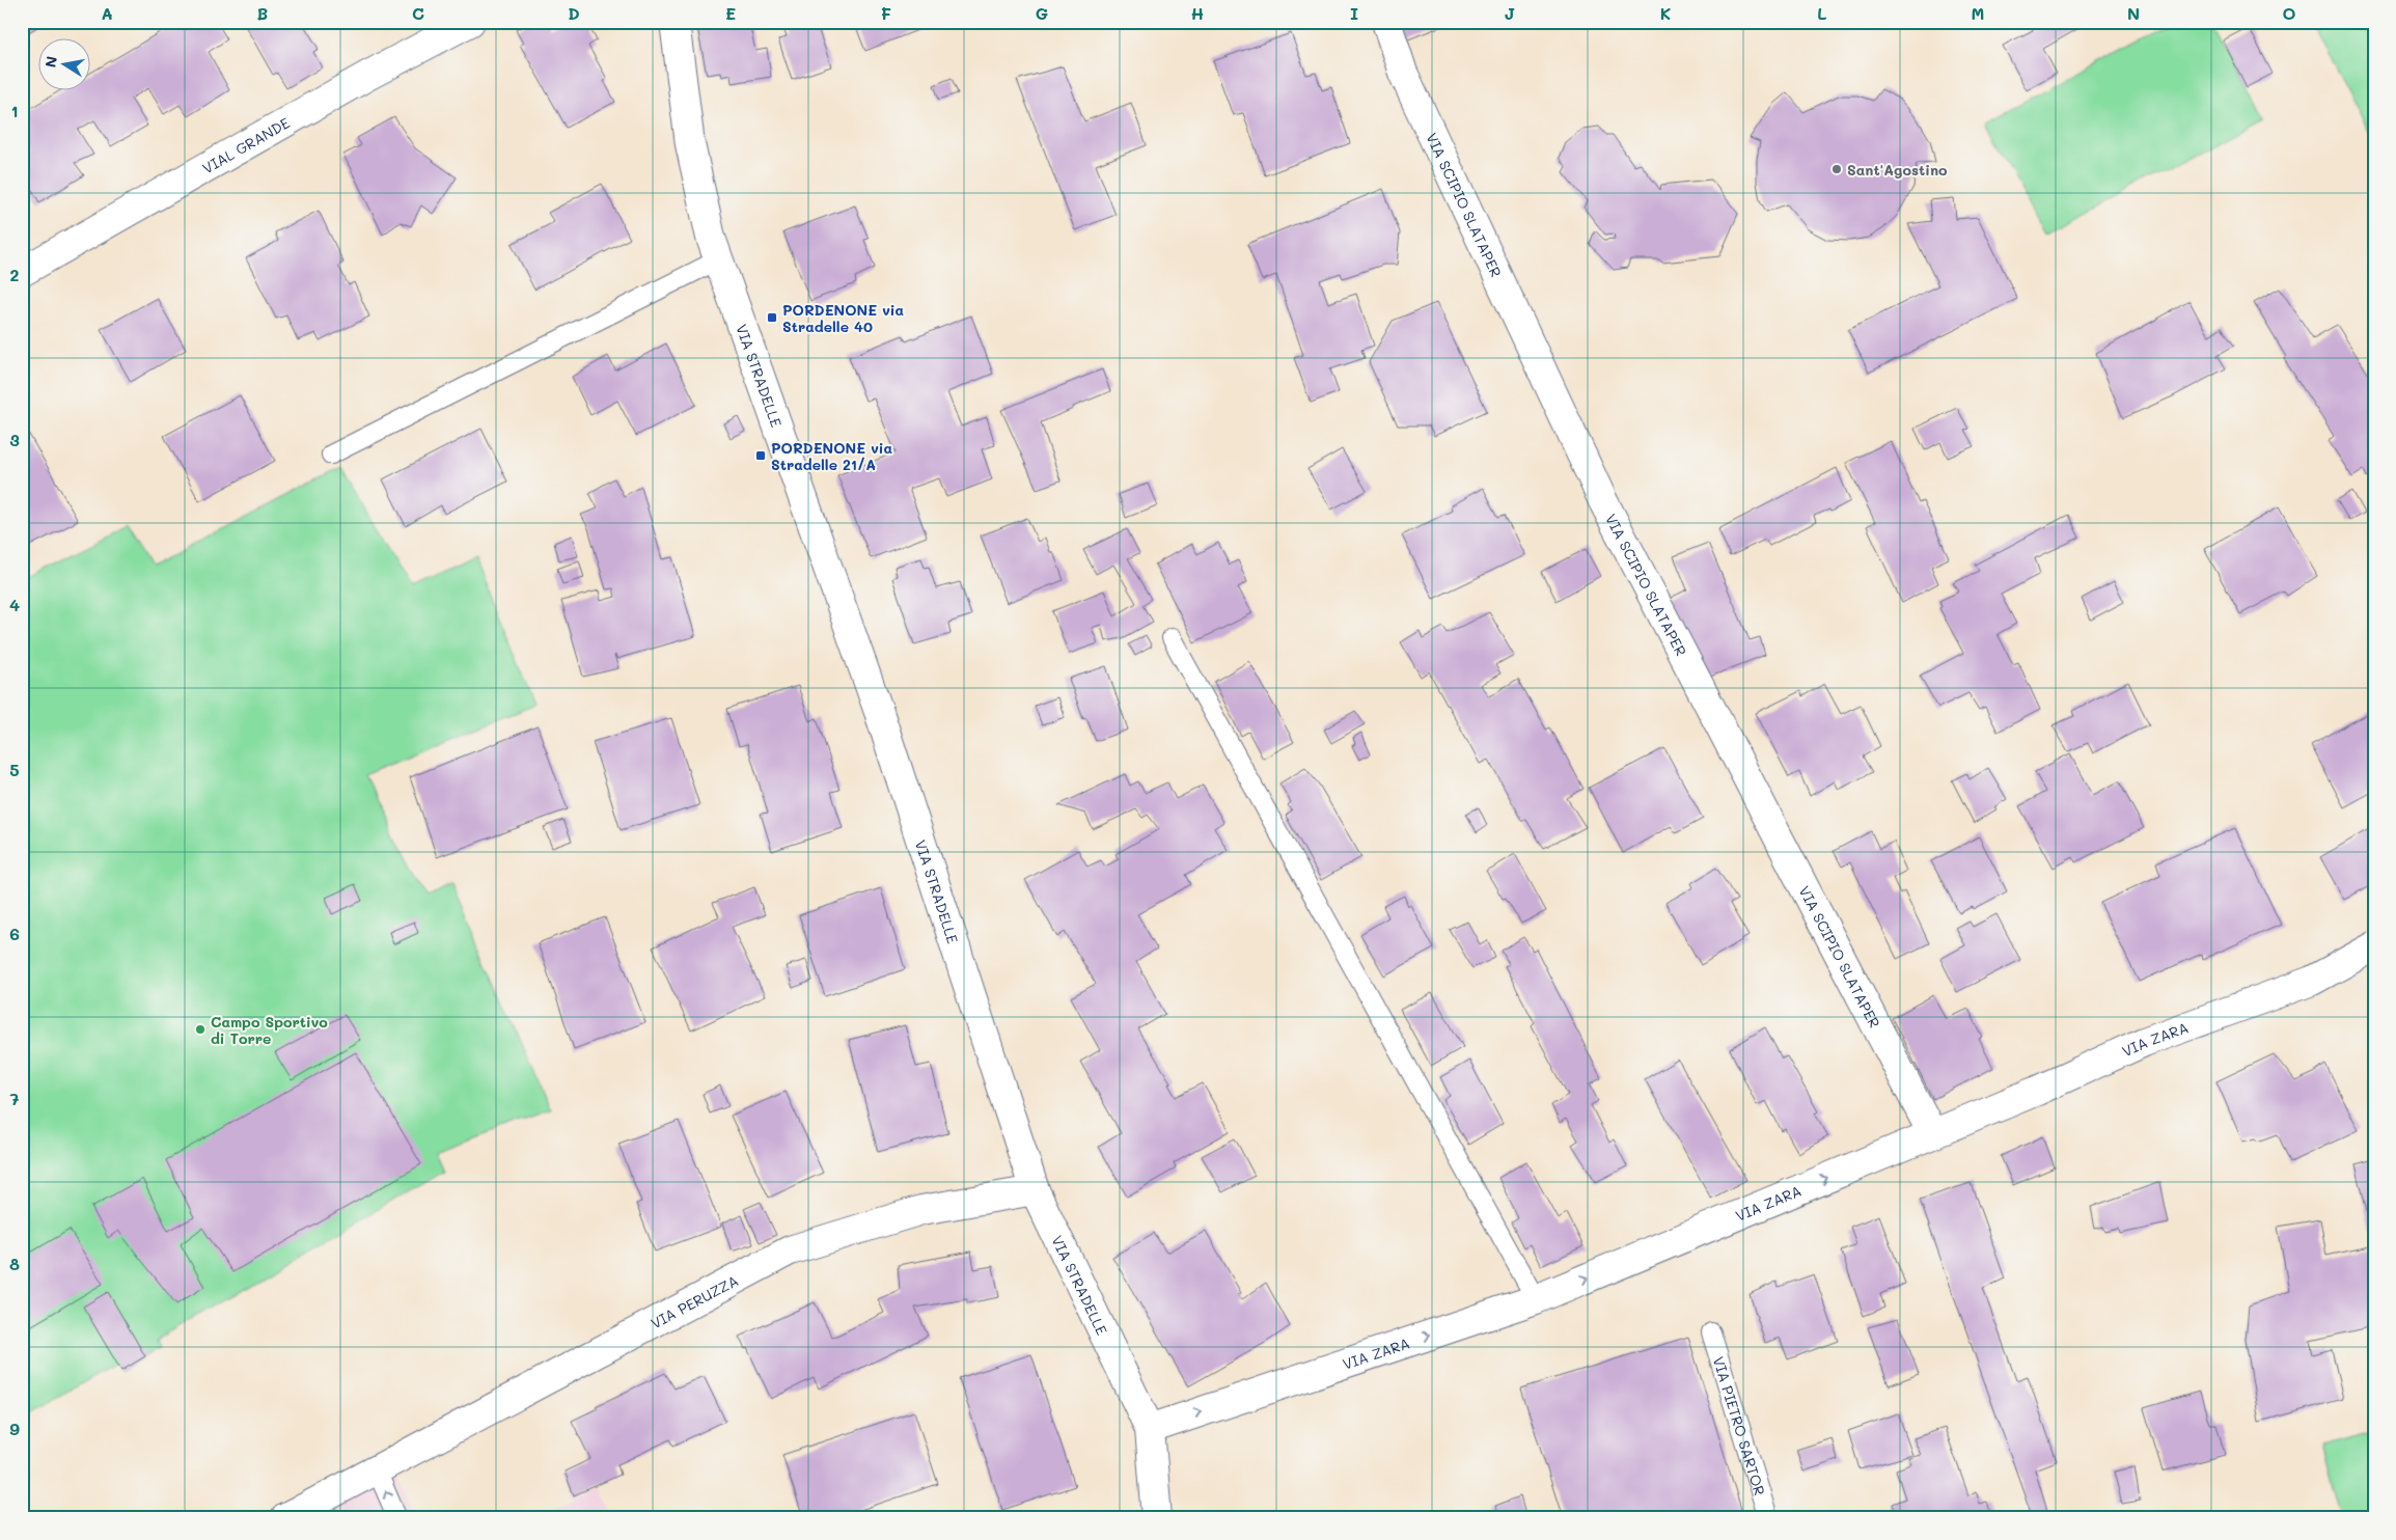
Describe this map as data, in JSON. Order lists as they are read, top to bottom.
{
  "streets": {
    "street": [
      "VIAL GRANDE",
      "VIA SCIPIO SLATAPER",
      "VIA STRADELLE",
      "VIA ZARA",
      "VIA PERUZZA"
    ],
    "lane": ["VIA PIETRO SARTOR"]
  },
  "crossings": [
    ["VIA SCIPIO SLATAPER", "VIA ZARA"],
    ["VIA STRADELLE", "VIA ZARA"],
    ["VIA STRADELLE", "VIA PERUZZA"]
  ],
  "one_way": ["VIA ZARA"],
  "places": {
    "other": ["Sant'Agostino", "Campo Sportivo di Torre"],
    "transit": ["PORDENONE via Stradelle 40", "PORDENONE via Stradelle 21/A"]
  },
  "north": "left",
  "grid": {
    "columns": [
      "A",
      "B",
      "C",
      "D",
      "E",
      "F",
      "G",
      "H",
      "I",
      "J",
      "K",
      "L",
      "M",
      "N",
      "O"
    ],
    "rows": [
      "1",
      "2",
      "3",
      "4",
      "5",
      "6",
      "7",
      "8",
      "9"
    ]
  }
}
